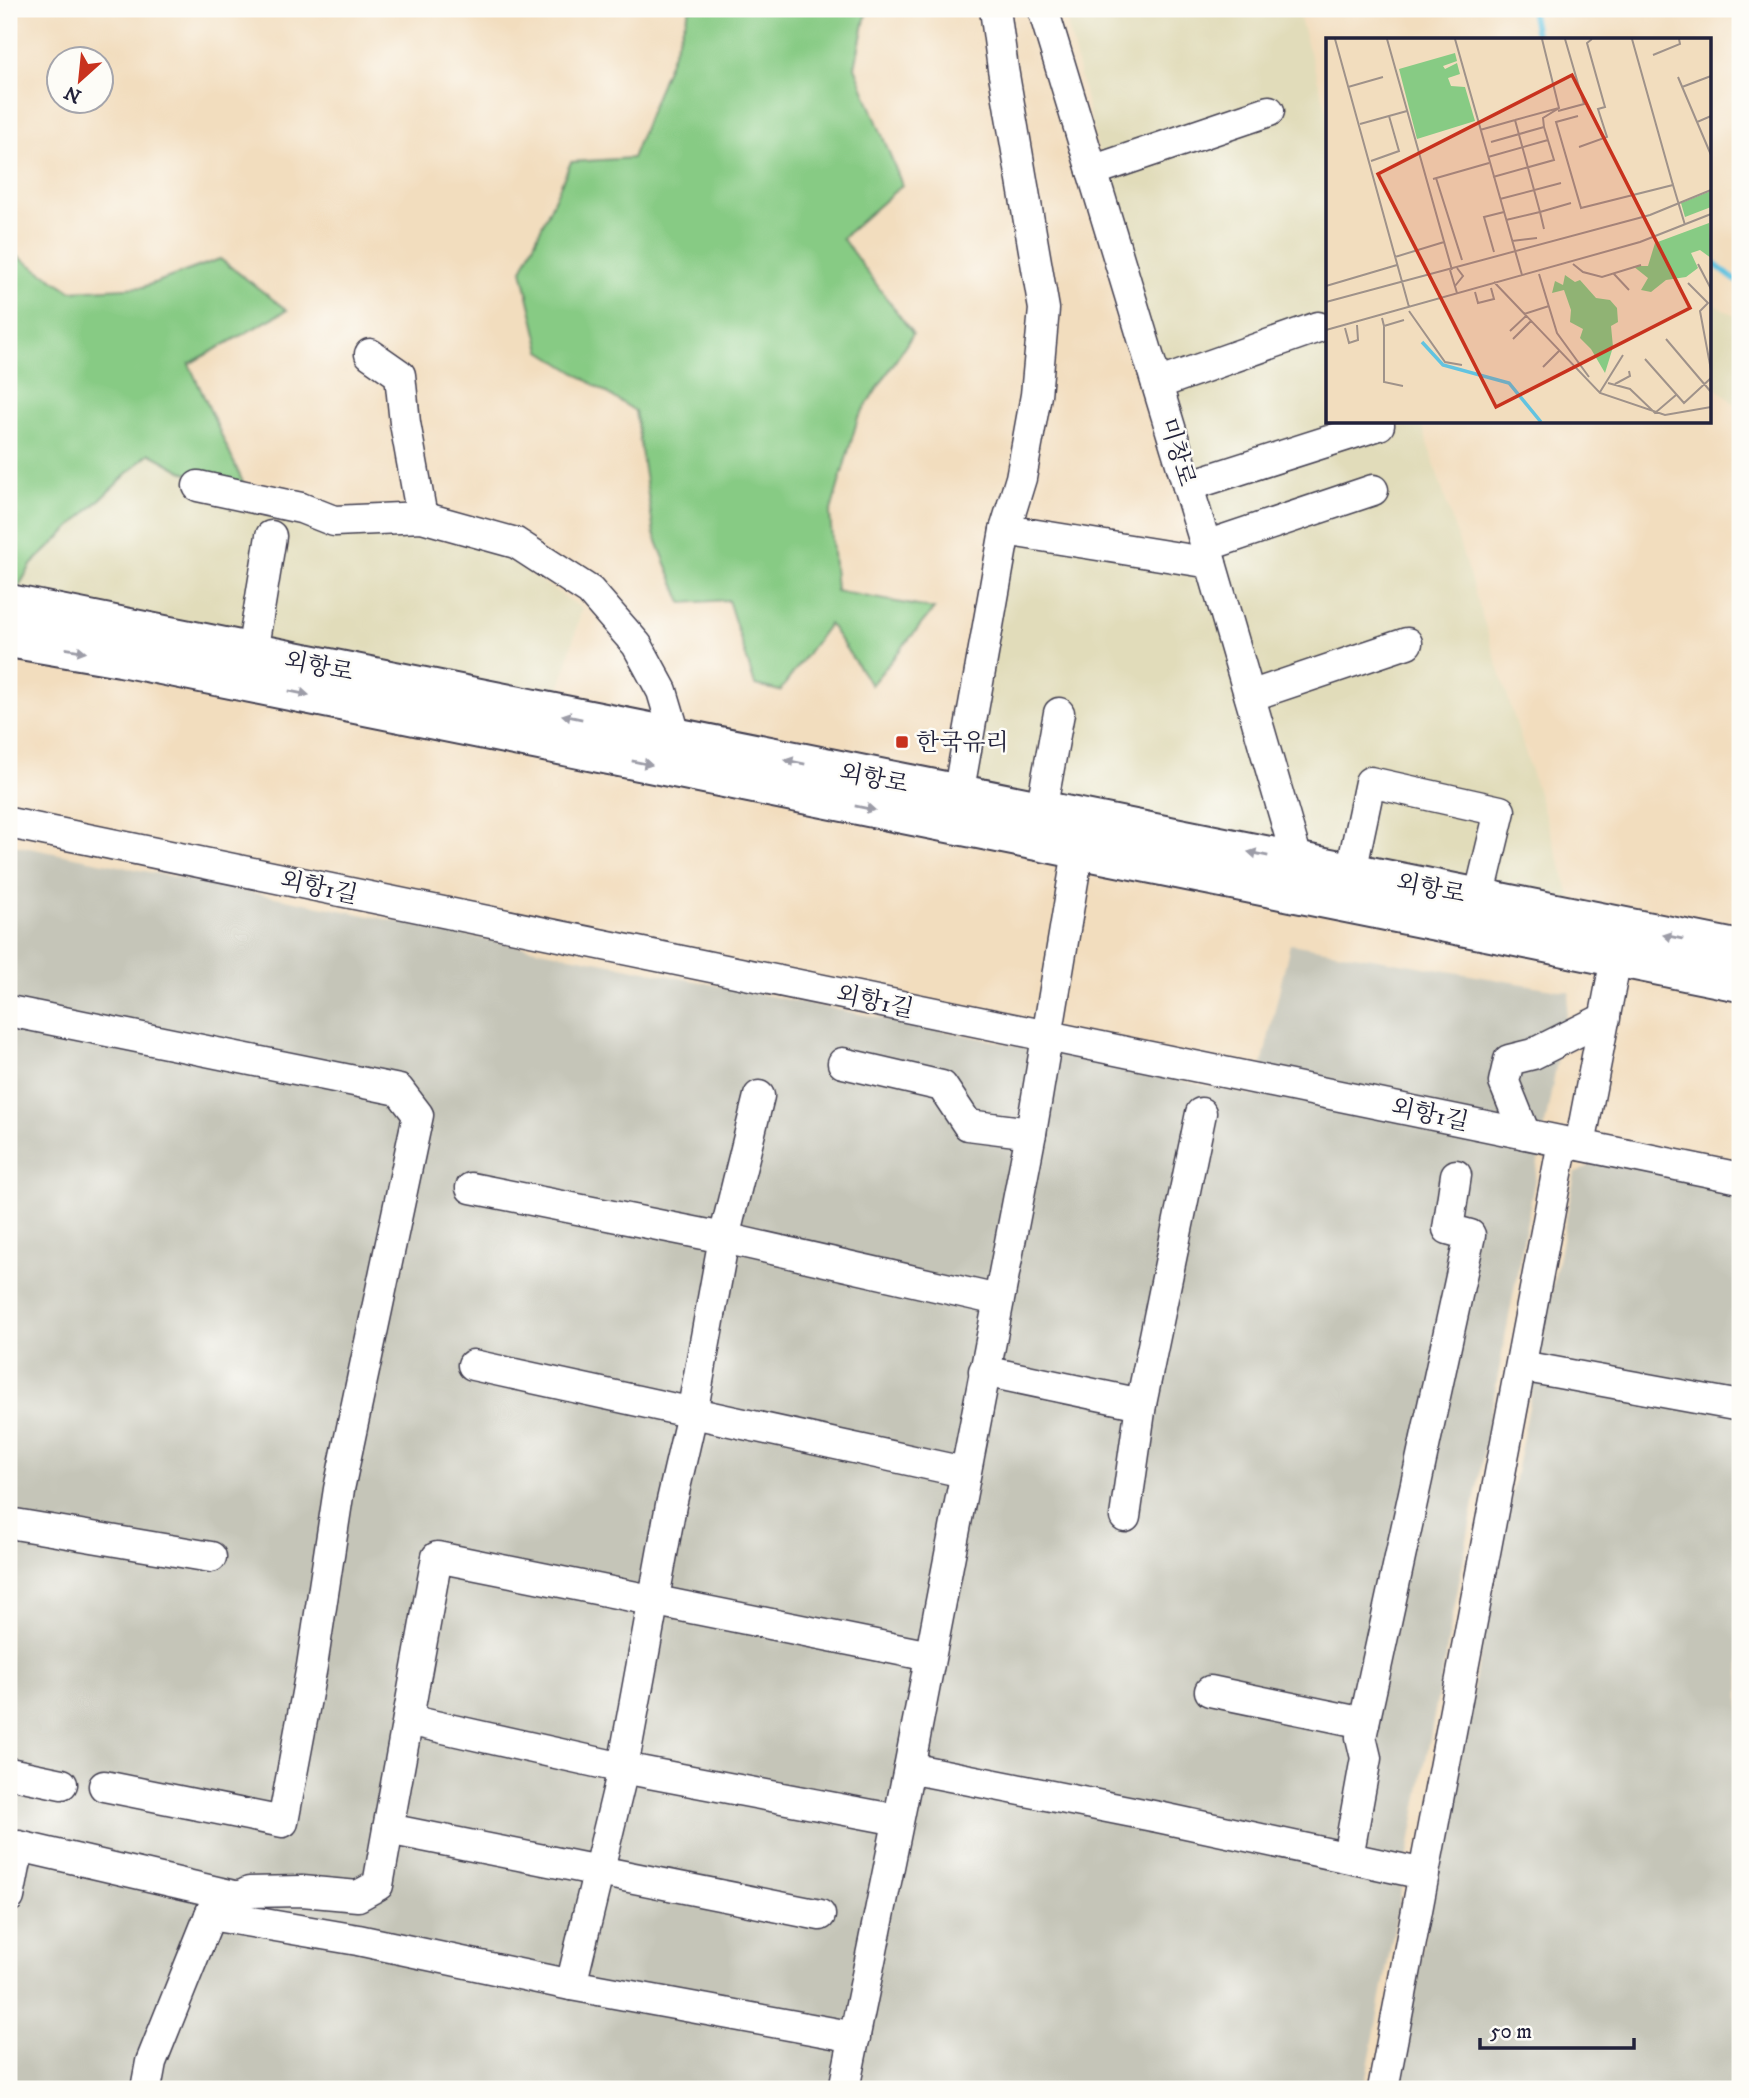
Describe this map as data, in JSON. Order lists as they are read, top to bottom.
{
  "streets": {
    "main road": ["외항로"],
    "street": ["미창로", "외항1길"]
  },
  "crossings": [
    ["미창로", "외항로"]
  ],
  "places": {
    "transit": ["한국유리"]
  },
  "scale_bar": "50 m",
  "north": "bottom left"
}
